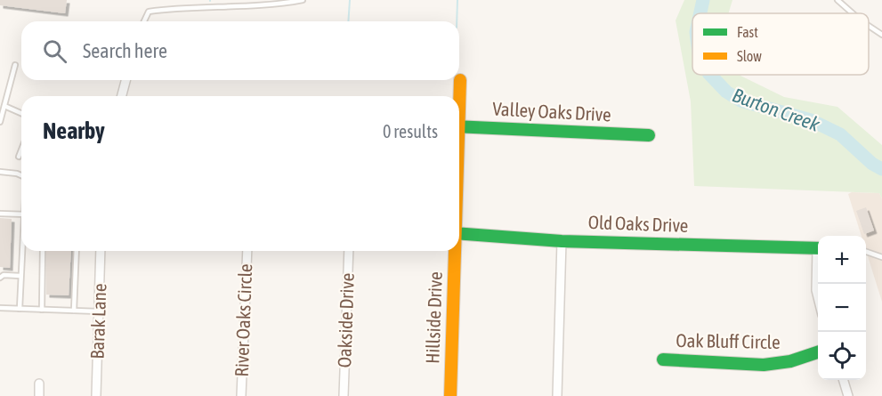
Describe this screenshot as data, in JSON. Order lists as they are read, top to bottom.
{
  "streets": {
    "street": [
      "Valley Oaks Drive",
      "Old Oaks Drive",
      "Hillside Drive",
      "River Oaks Circle",
      "Oakside Drive",
      "Barak Lane",
      "Oak Bluff Circle"
    ]
  },
  "water": ["Burton Creek"],
  "legend": ["Fast", "Slow"],
  "page": {
    "search": "Search here",
    "heading": ["Nearby", "0 results"],
    "map_buttons": ["+", "−"]
  }
}
